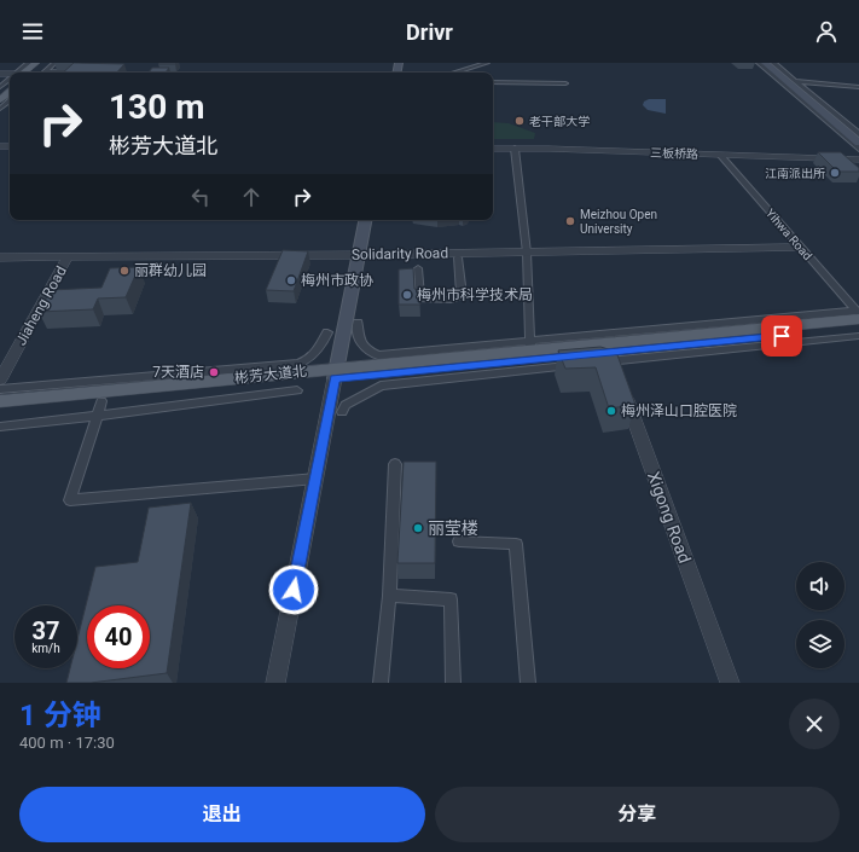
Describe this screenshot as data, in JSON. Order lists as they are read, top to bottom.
{
  "streets": {
    "main road": ["彬芳大道北"],
    "street": [
      "三板桥路",
      "Yihwa Road",
      "Solidarity Road",
      "Jiaheng Road",
      "Xigong Road"
    ]
  },
  "crossings": [
    ["三板桥路", "Yihwa Road"],
    ["Yihwa Road", "Solidarity Road"],
    ["Yihwa Road", "彬芳大道北"],
    ["Solidarity Road", "Jiaheng Road"],
    ["彬芳大道北", "Xigong Road"]
  ],
  "places": [
    "老干部大学",
    "江南派出所",
    "Meizhou Open University",
    "丽群幼儿园",
    "梅州市政协",
    "梅州市科学技术局",
    "7天酒店",
    "梅州泽山口腔医院",
    "丽莹楼"
  ],
  "page": {
    "header": "Drivr",
    "turn": ["130 m", "彬芳大道北"],
    "speed": "37 km/h",
    "limit": "40",
    "heading": ["1 分钟", "400 m · 17:30"],
    "buttons": ["退出", "分享"]
  }
}
